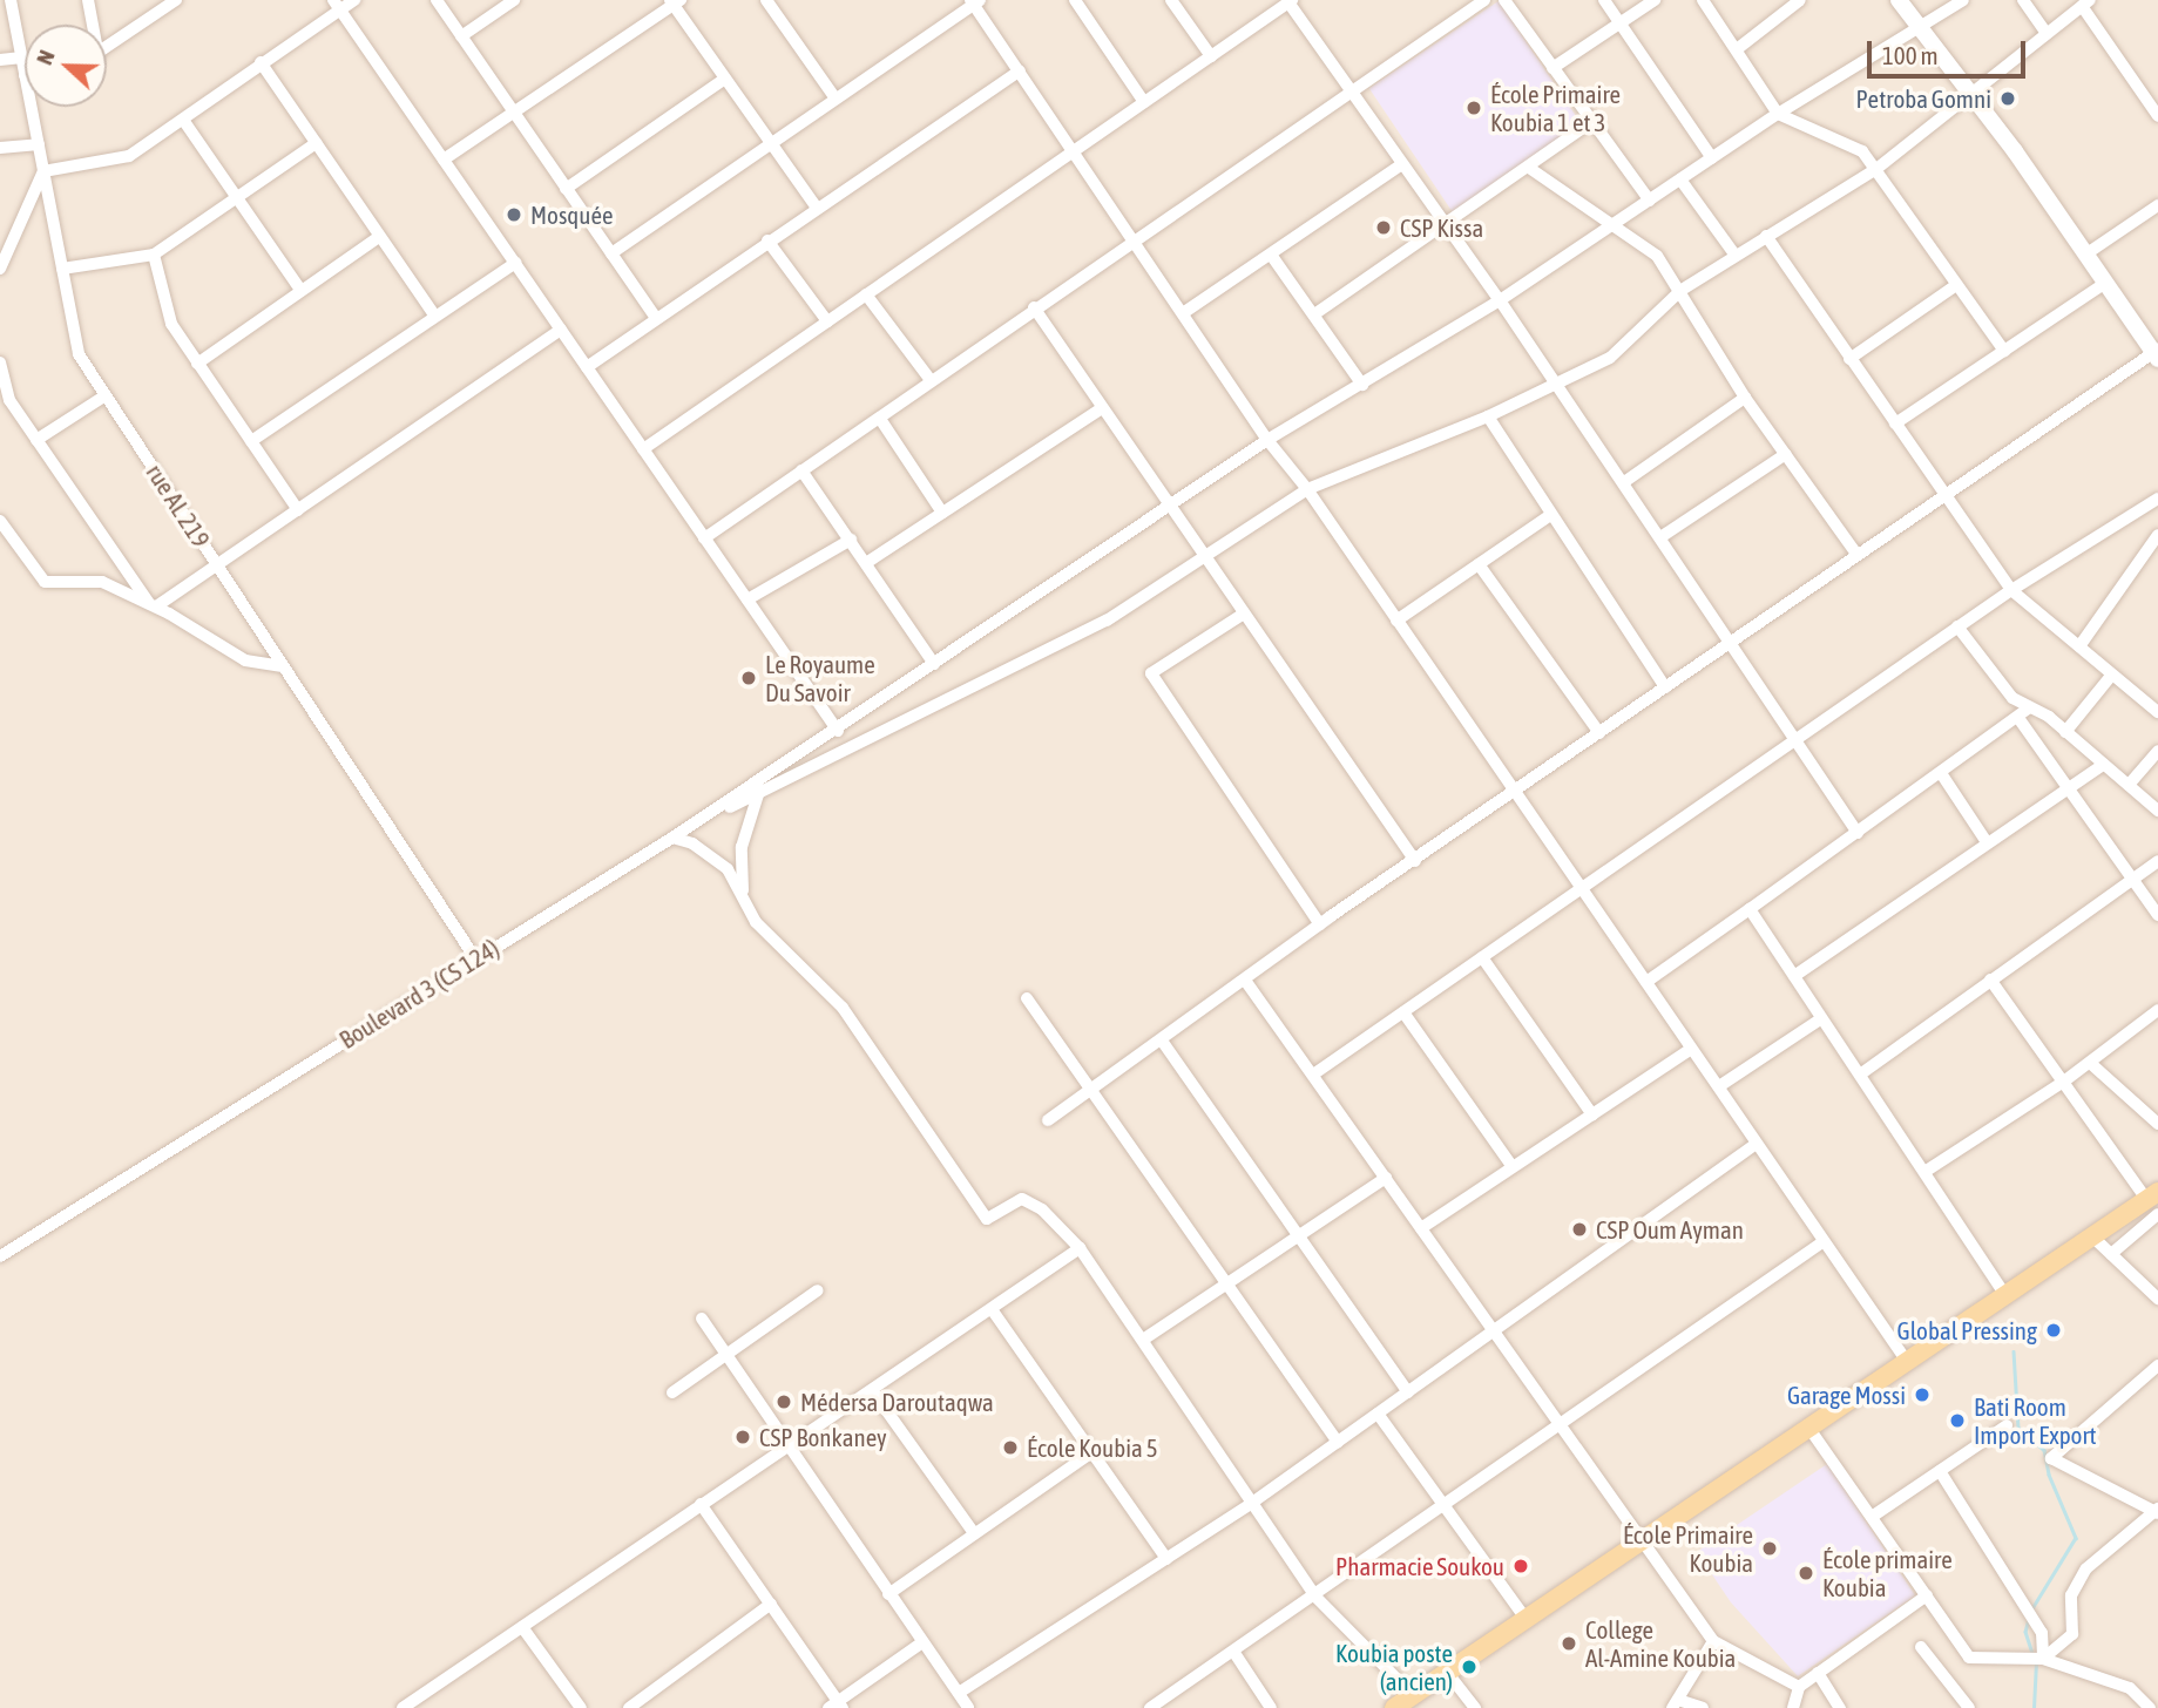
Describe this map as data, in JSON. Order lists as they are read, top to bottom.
{
  "streets": {
    "street": ["rue AL 219", "Boulevard 3 (CS 124)"]
  },
  "crossings": [
    ["rue AL 219", "Boulevard 3 (CS 124)"]
  ],
  "places": [
    "Petroba Gomni",
    "École Primaire Koubia 1 et 3",
    "Mosquée",
    "CSP Kissa",
    "Le Royaume Du Savoir",
    "CSP Oum Ayman",
    "Global Pressing",
    "Garage Mossi",
    "Médersa Daroutaqwa",
    "Bati Room Import Export",
    "CSP Bonkaney",
    "École Koubia 5",
    "École Primaire Koubia",
    "Pharmacie Soukou",
    "École primaire Koubia",
    "College Al-Amine Koubia",
    "Koubia poste (ancien)"
  ],
  "scale_bar": "100 m",
  "north": "left"
}
